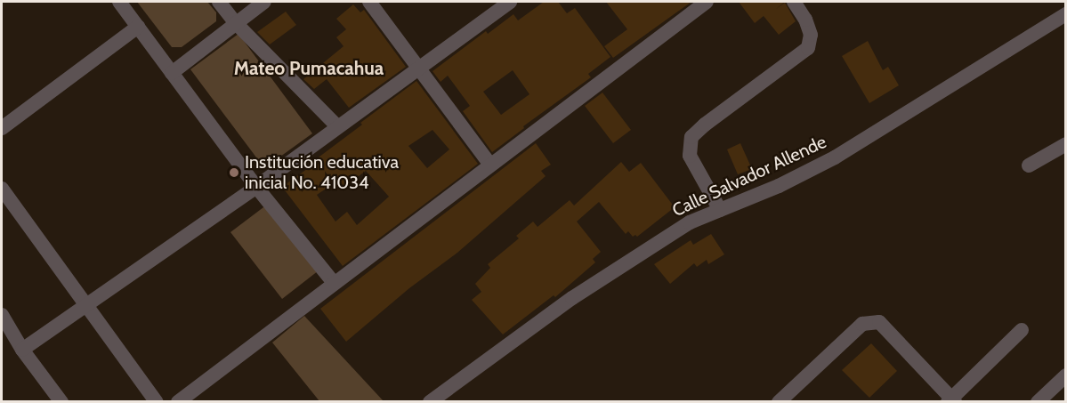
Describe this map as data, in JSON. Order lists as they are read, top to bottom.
{
  "streets": {
    "street": ["Calle Salvador Allende"]
  },
  "districts": ["Mateo Pumacahua"],
  "places": ["Institución educativa inicial No. 41034"]
}
